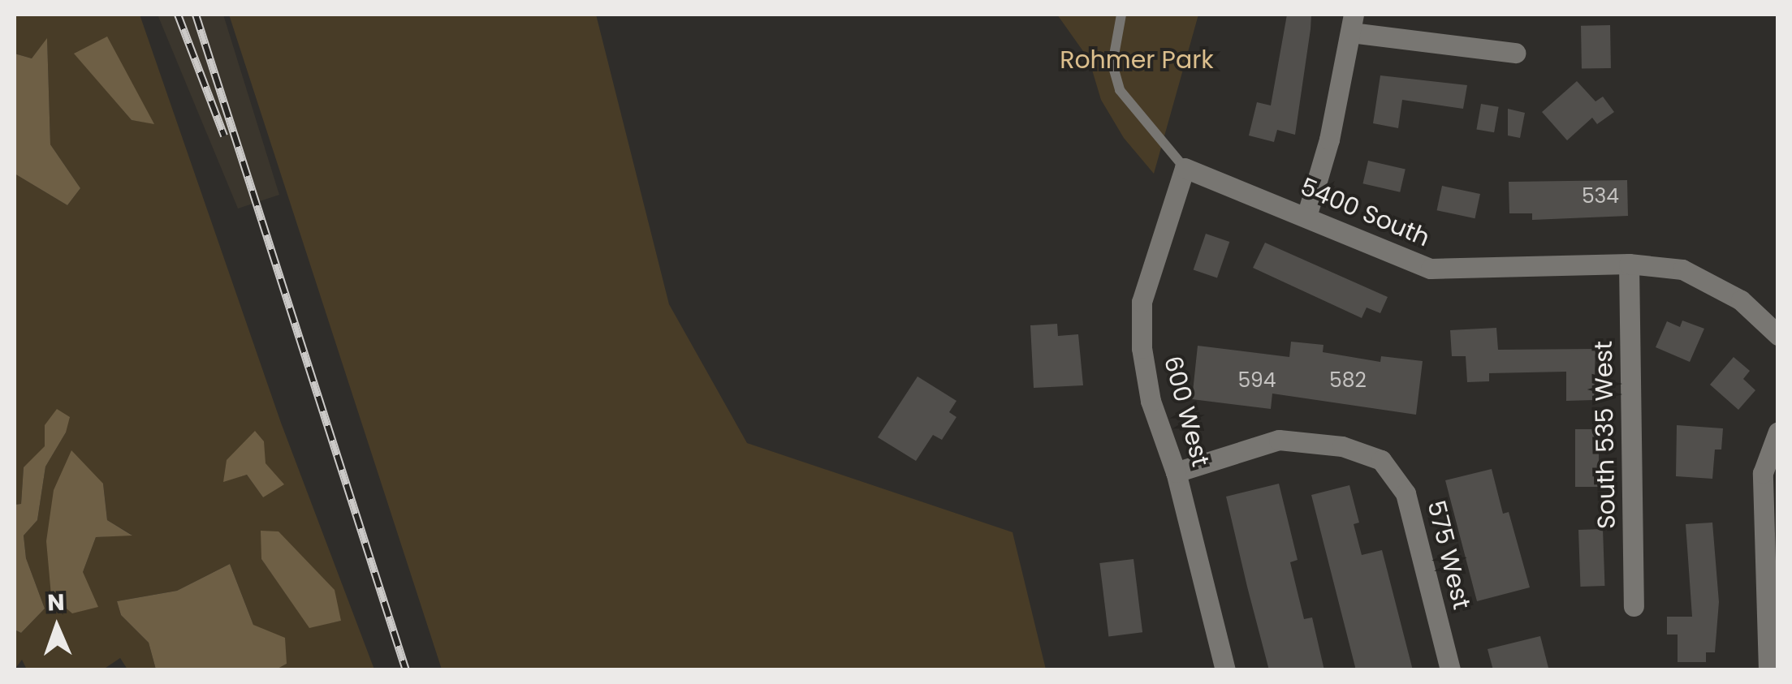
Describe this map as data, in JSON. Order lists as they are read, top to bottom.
{
  "streets": {
    "street": [
      "5400 South",
      "600 West",
      "South 535 West",
      "575 West"
    ]
  },
  "crossings": [
    ["5400 South", "600 West"],
    ["5400 South", "South 535 West"],
    ["600 West", "575 West"]
  ],
  "parks": ["Rohmer Park"],
  "house_numbers": ["534", "594", "582"],
  "north": "top"
}
